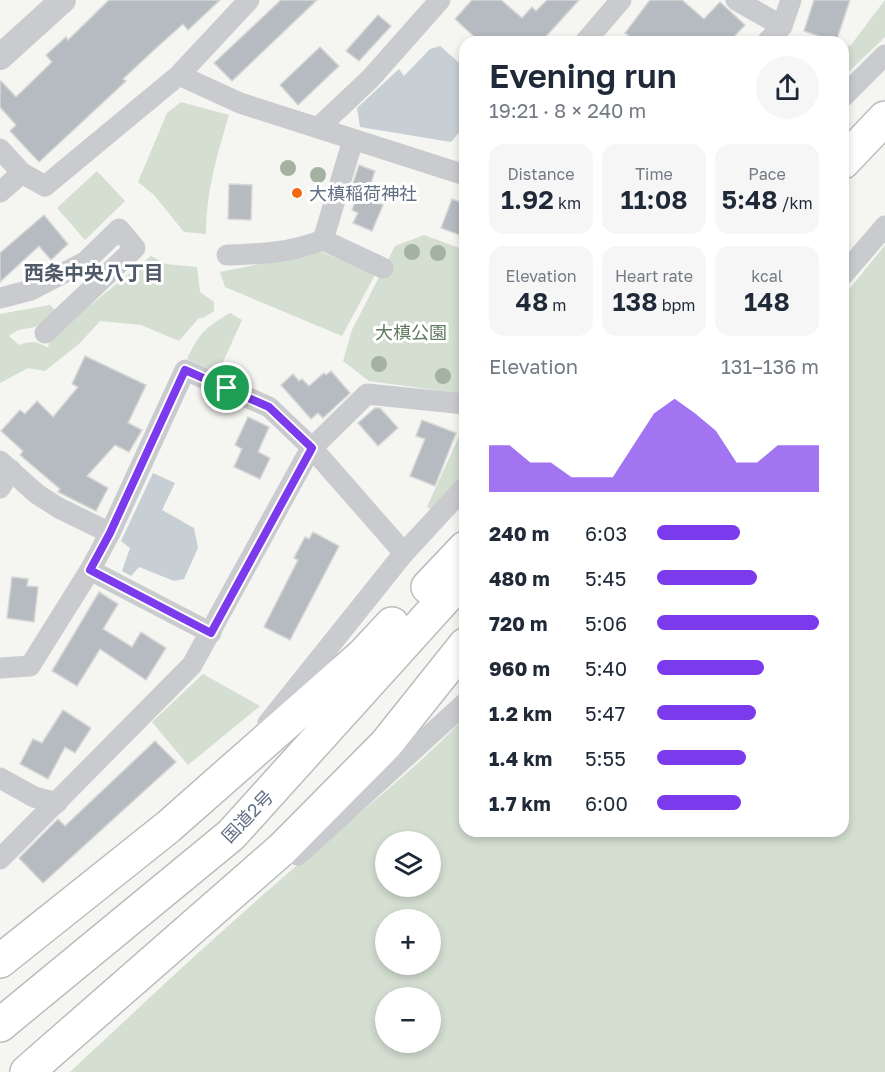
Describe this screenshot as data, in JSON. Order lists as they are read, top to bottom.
{
  "streets": {
    "highway": ["国道2号"]
  },
  "districts": ["西条中央八丁目"],
  "parks": ["大槙公園"],
  "places": ["大槙稲荷神社"],
  "page": {
    "heading": ["Evening run", "19:21 · 8 × 240 m"],
    "stats": [
      ["Distance", "1.92 km"],
      ["Time", "11:08"],
      ["Pace", "5:48 /km"],
      ["Elevation", "48 m"],
      ["Heart rate", "138 bpm"],
      ["kcal", "148"]
    ],
    "chart": ["Elevation", "131–136 m"],
    "list": [
      {
        "name": "240 m",
        "note": "6:03"
      },
      {
        "name": "480 m",
        "note": "5:45"
      },
      {
        "name": "720 m",
        "note": "5:06"
      },
      {
        "name": "960 m",
        "note": "5:40"
      },
      {
        "name": "1.2 km",
        "note": "5:47"
      },
      {
        "name": "1.4 km",
        "note": "5:55"
      },
      {
        "name": "1.7 km",
        "note": "6:00"
      }
    ],
    "map_buttons": ["+", "−"]
  }
}
